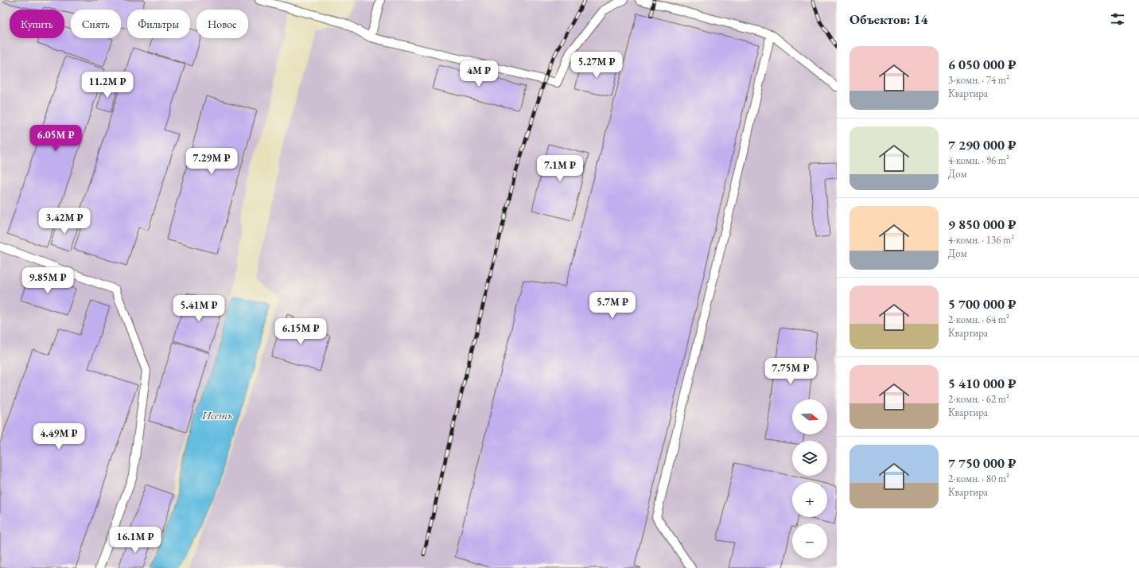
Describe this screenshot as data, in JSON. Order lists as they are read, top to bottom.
{
  "water": ["Исеть"],
  "north": "right",
  "page": {
    "heading": "Объектов: 14",
    "chip": [
      "Купить",
      "Снять",
      "Фильтры",
      "Новое"
    ],
    "list": [
      {
        "name": "6 050 000 ₽",
        "note": "3-комн. · 74 m² · Квартира"
      },
      {
        "name": "7 290 000 ₽",
        "note": "4-комн. · 96 m² · Дом"
      },
      {
        "name": "9 850 000 ₽",
        "note": "4-комн. · 136 m² · Дом"
      },
      {
        "name": "5 700 000 ₽",
        "note": "2-комн. · 64 m² · Квартира"
      },
      {
        "name": "5 410 000 ₽",
        "note": "2-комн. · 62 m² · Квартира"
      },
      {
        "name": "7 750 000 ₽",
        "note": "2-комн. · 80 m² · Квартира"
      }
    ],
    "price": [
      "5.27M ₽",
      "4M ₽",
      "11.2M ₽",
      "6.05M ₽",
      "7.29M ₽",
      "7.1M ₽",
      "3.42M ₽",
      "9.85M ₽",
      "5.7M ₽",
      "5.41M ₽",
      "6.15M ₽",
      "7.75M ₽",
      "4.49M ₽",
      "16.1M ₽"
    ],
    "map_buttons": ["+", "−"]
  }
}
